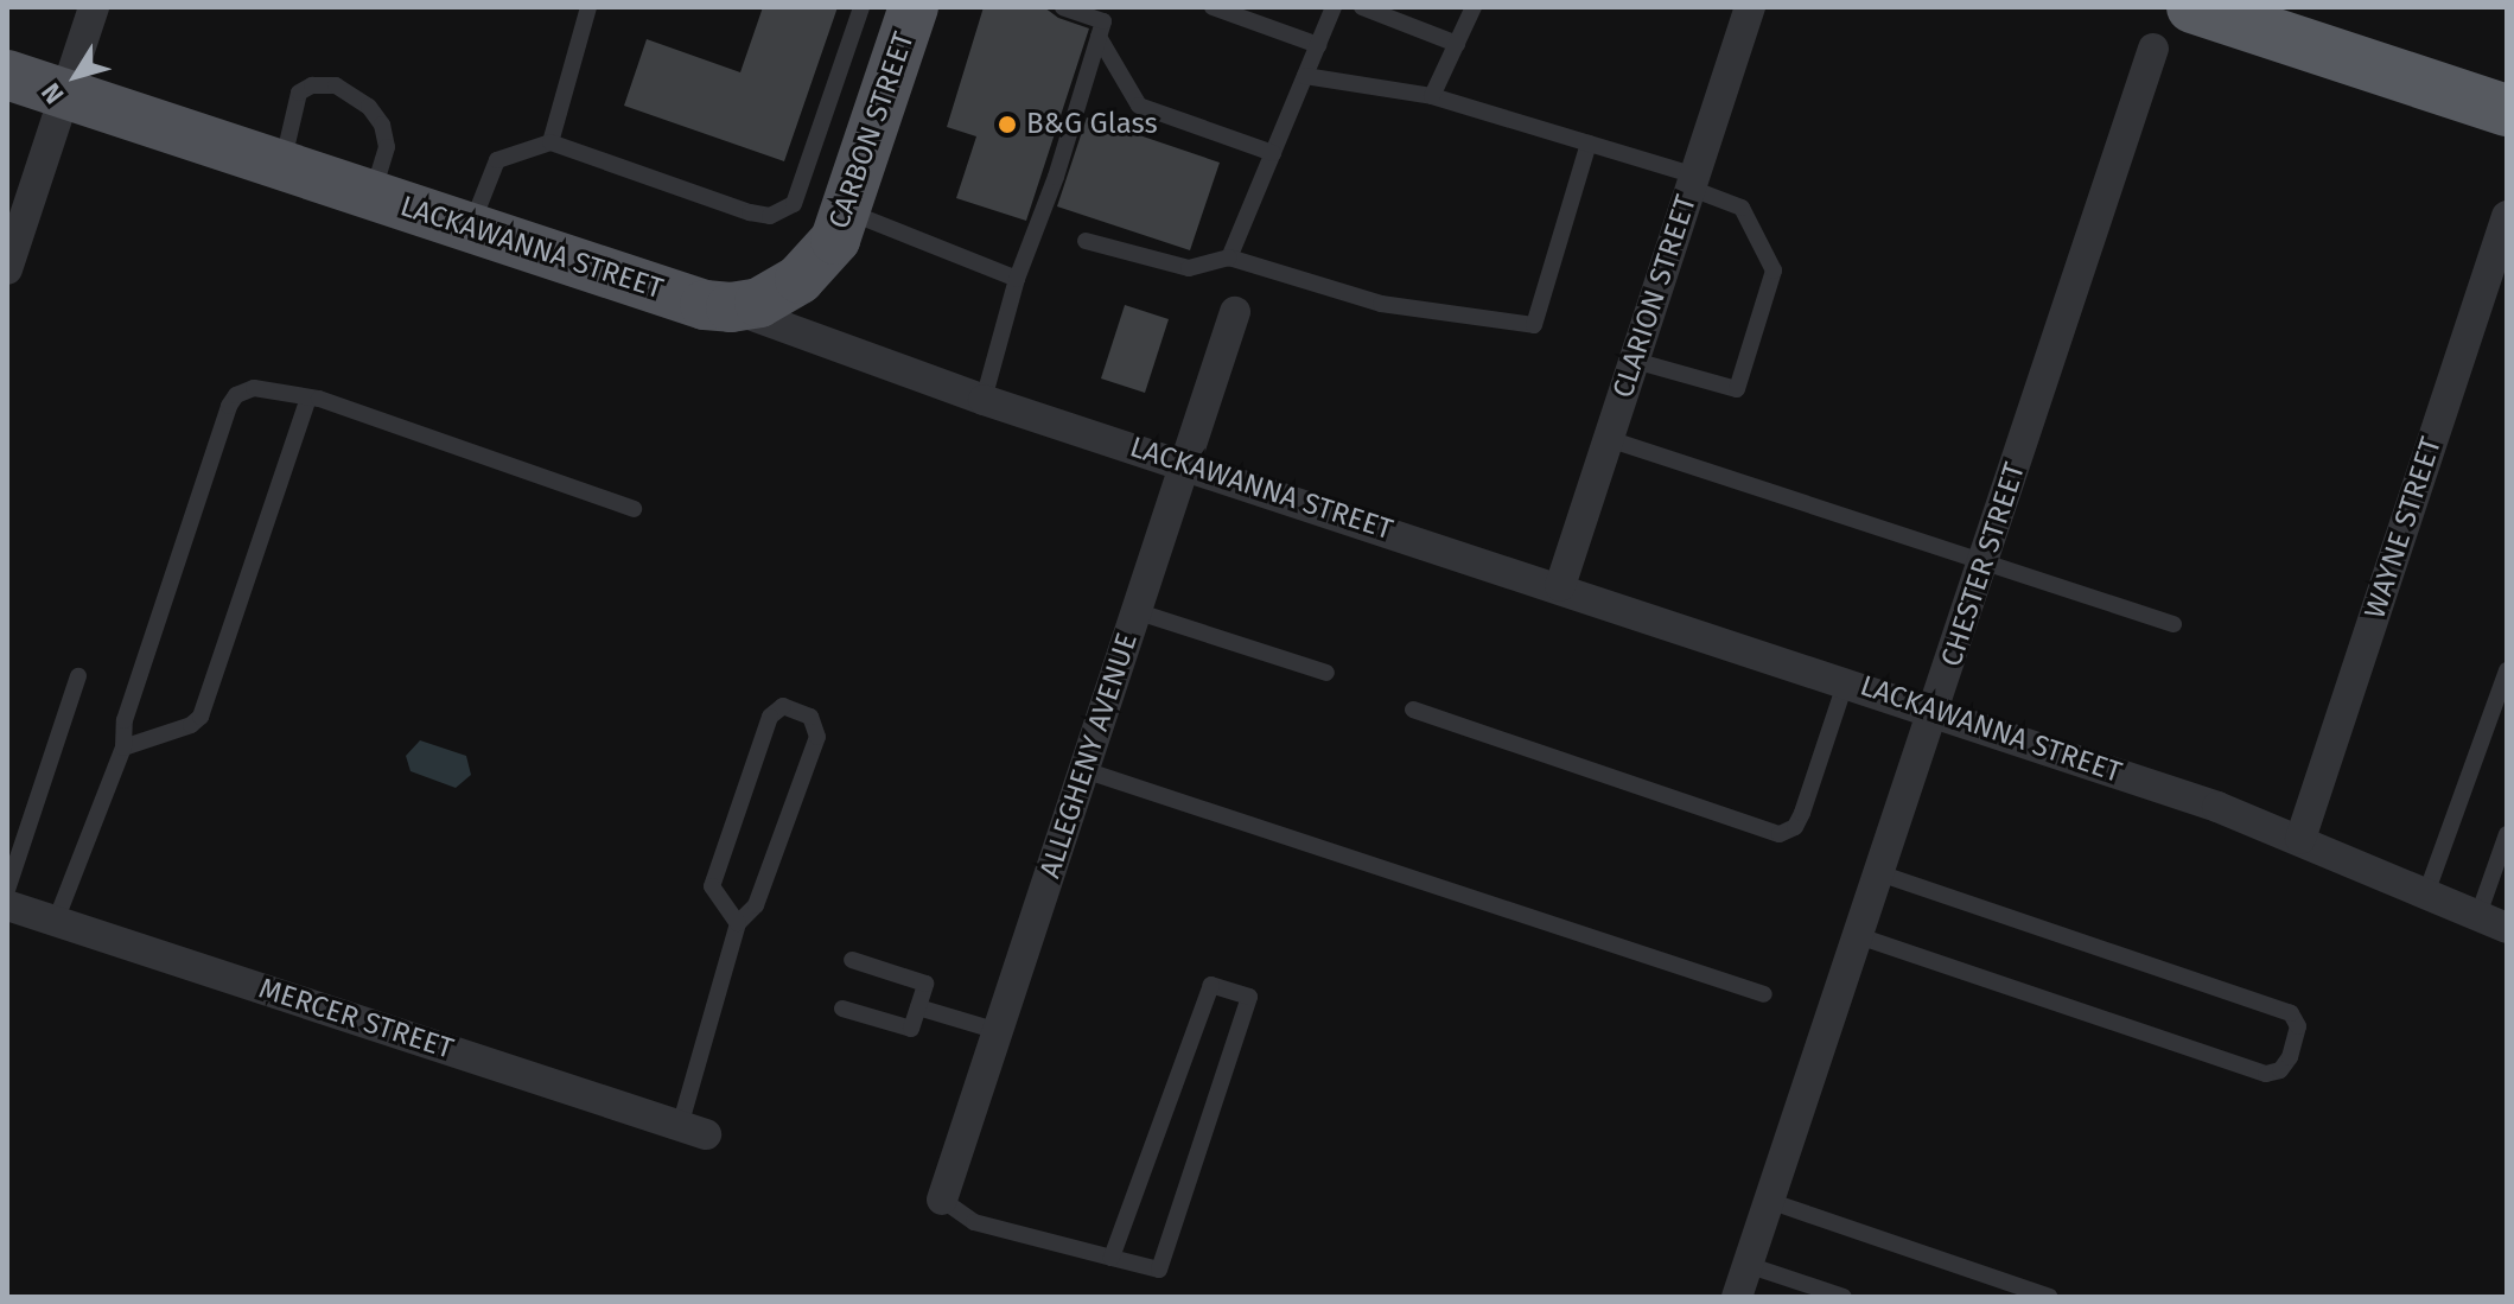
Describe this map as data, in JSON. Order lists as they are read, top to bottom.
{
  "streets": {
    "main road": ["CARBON STREET", "LACKAWANNA STREET"],
    "street": [
      "CLARION STREET",
      "WAYNE STREET",
      "CHESTER STREET",
      "ALLEGHENY AVENUE",
      "MERCER STREET"
    ]
  },
  "crossings": [
    ["CARBON STREET", "LACKAWANNA STREET"],
    ["LACKAWANNA STREET", "CLARION STREET"],
    ["LACKAWANNA STREET", "WAYNE STREET"],
    ["LACKAWANNA STREET", "CHESTER STREET"],
    ["LACKAWANNA STREET", "ALLEGHENY AVENUE"]
  ],
  "places": ["B&G Glass"],
  "north": "bottom left"
}
